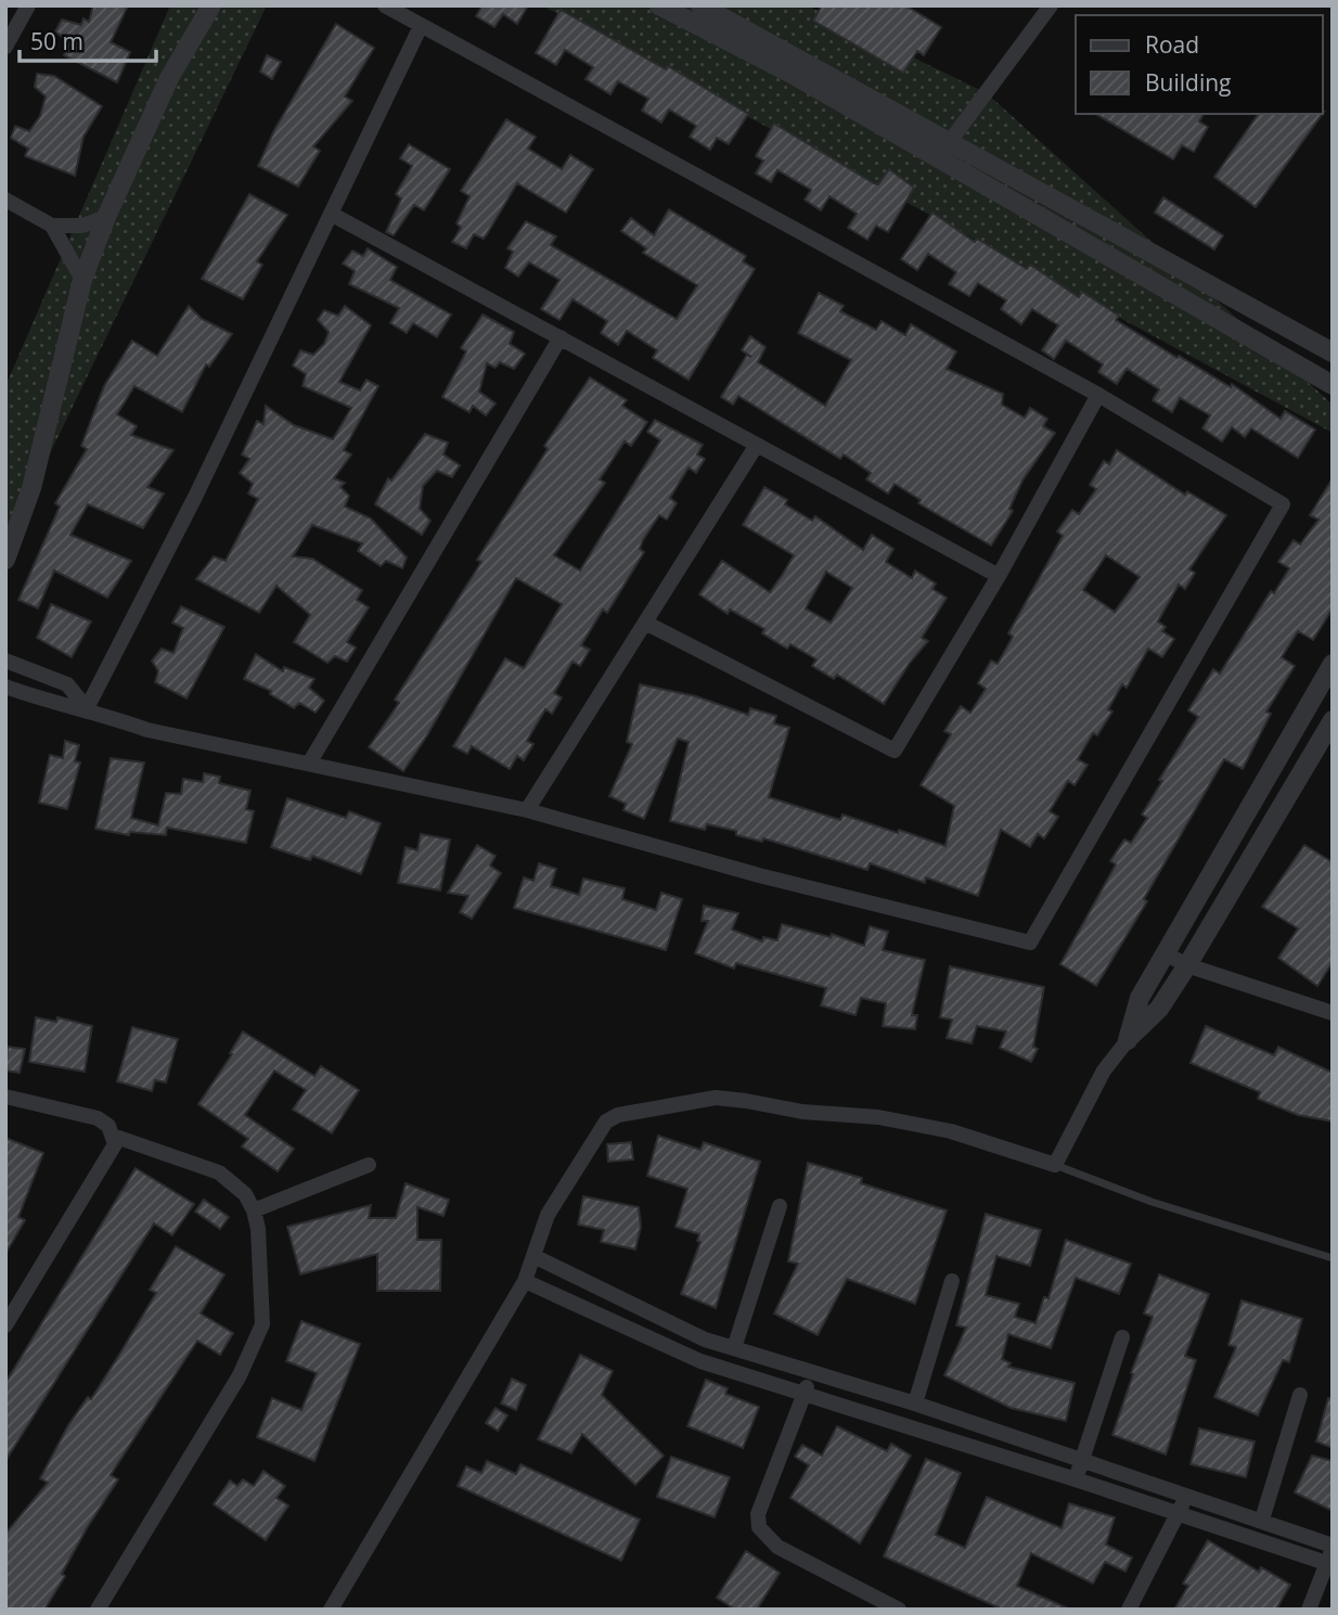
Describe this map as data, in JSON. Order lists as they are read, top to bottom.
{
  "legend": ["Road", "Building"],
  "scale_bar": "50 m"
}
